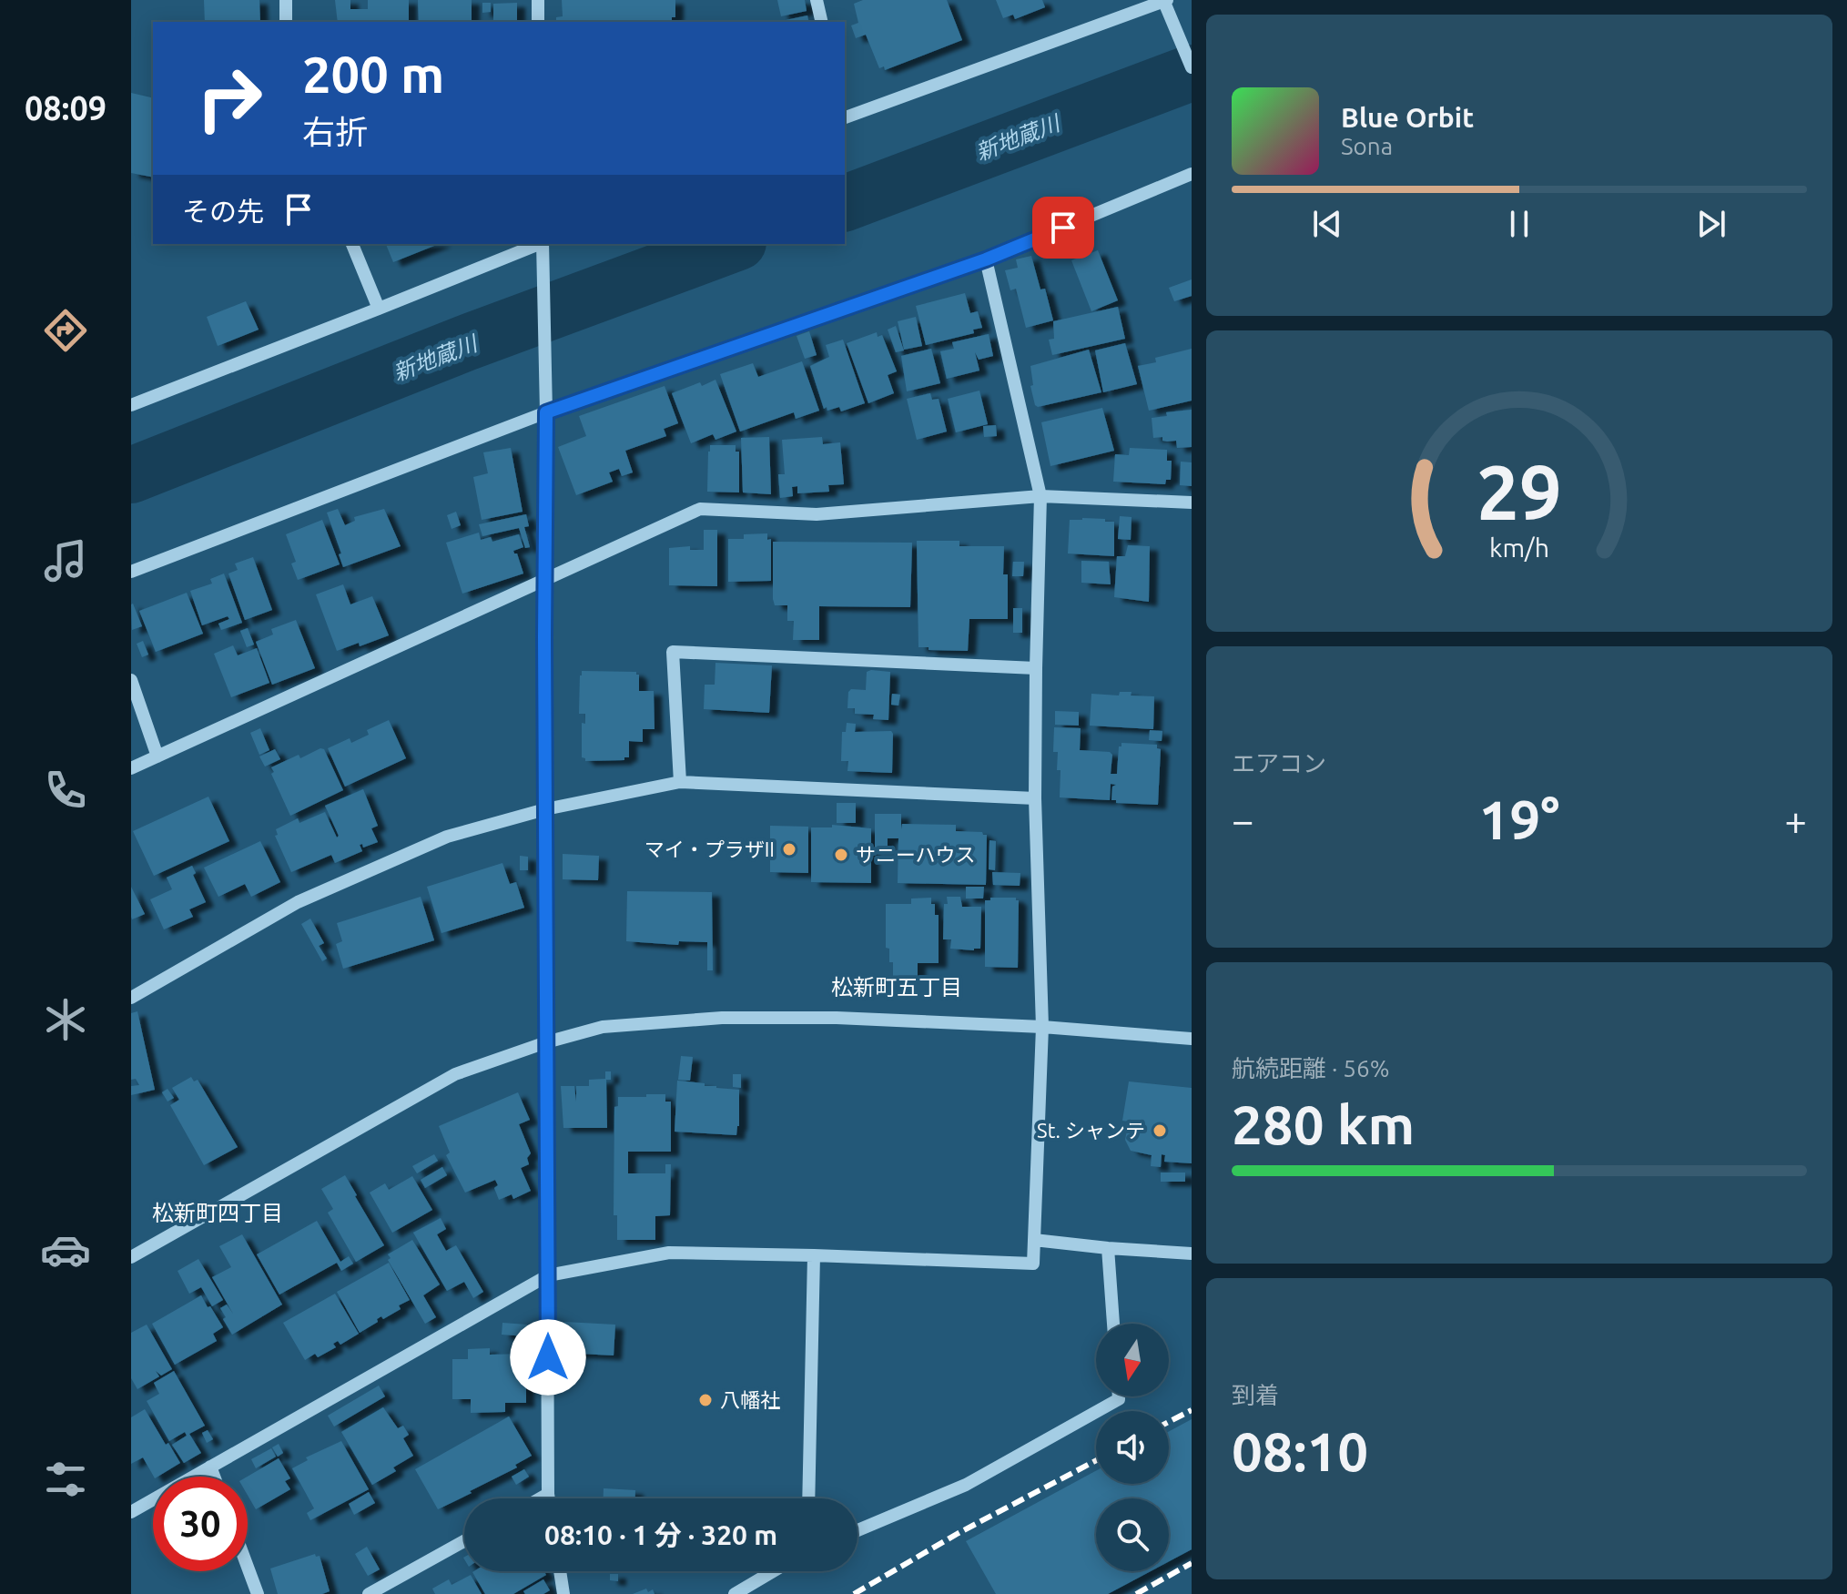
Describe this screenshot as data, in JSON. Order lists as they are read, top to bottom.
{
  "districts": ["松新町五丁目", "松新町四丁目"],
  "water": ["新地蔵川"],
  "places": [
    "マイ・プラザII",
    "サニーハウス",
    "St. シャンテ",
    "八幡社"
  ],
  "north": "bottom",
  "page": {
    "tabs": "08:09",
    "turn": ["200 m", "右折"],
    "song": ["Blue Orbit", "Sona"],
    "then": "その先",
    "tile": [
      "エアコン",
      ["航続距離 · 56%", "280 km"],
      ["到着", "08:10"]
    ],
    "heat": ["−", "19°", "+"],
    "limit": "30",
    "trip": "08:10 · 1 分 · 320 m",
    "gauge": ["29", "km/h"]
  }
}
